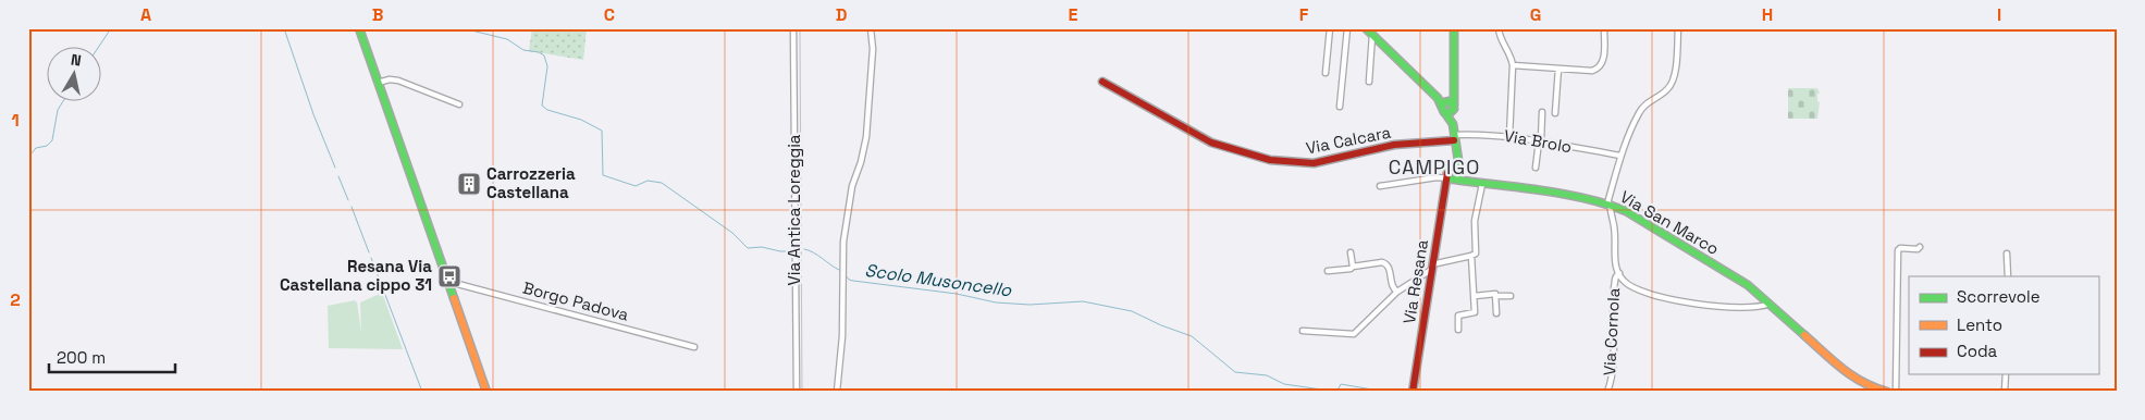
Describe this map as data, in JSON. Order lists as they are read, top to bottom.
{
  "streets": {
    "street": [
      "Via Calcara",
      "Via Brolo",
      "Via Antica Loreggia",
      "Via San Marco",
      "Via Resana",
      "Borgo Padova",
      "Via Cornola"
    ]
  },
  "crossings": [
    ["Via Calcara", "Via Brolo"],
    ["Via San Marco", "Via Resana"],
    ["Via San Marco", "Via Cornola"]
  ],
  "districts": ["CAMPIGO"],
  "water": ["Scolo Musoncello"],
  "places": {
    "building": ["Carrozzeria Castellana"],
    "bus stop": ["Resana Via Castellana cippo 31"]
  },
  "legend": ["Scorrevole", "Lento", "Coda"],
  "scale_bar": "200 m",
  "north": "top",
  "grid": {
    "columns": [
      "A",
      "B",
      "C",
      "D",
      "E",
      "F",
      "G",
      "H",
      "I"
    ],
    "rows": ["1", "2"]
  }
}
